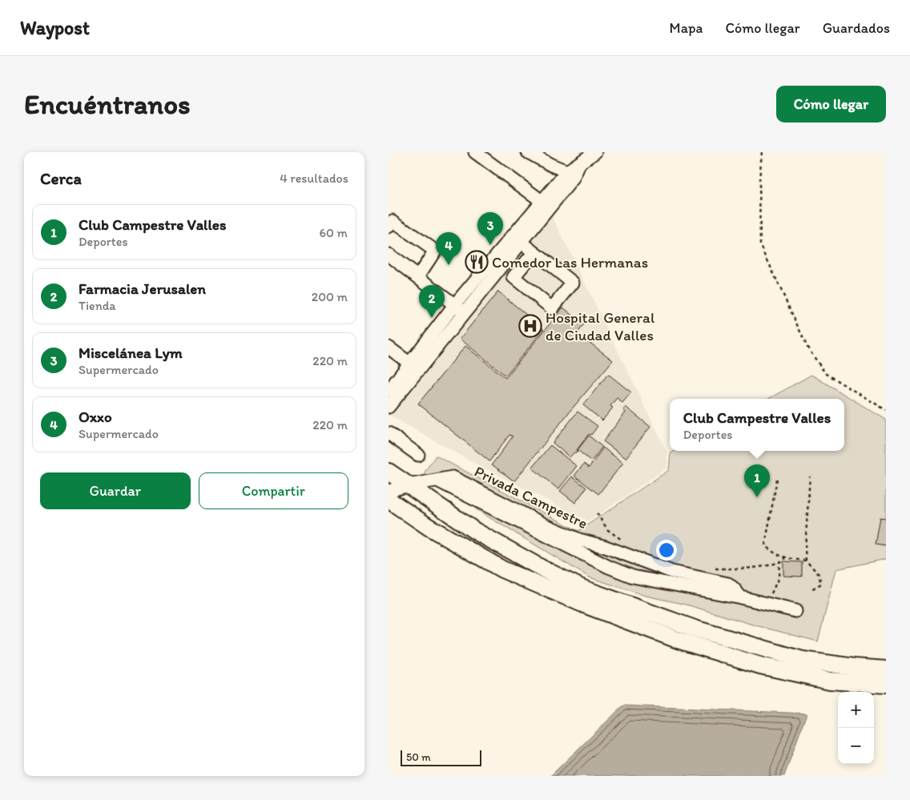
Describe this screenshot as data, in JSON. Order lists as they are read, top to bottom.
{
  "streets": {
    "street": ["Privada Campestre"]
  },
  "places": {
    "restaurant": ["Comedor Las Hermanas"],
    "hospital": ["Hospital General de Ciudad Valles"]
  },
  "scale_bar": "50 m",
  "page": {
    "header": "Waypost",
    "nav": ["Mapa", "Cómo llegar", "Guardados"],
    "buttons": [
      "Cómo llegar",
      ["Guardar", "Compartir"]
    ],
    "title": "Encuéntranos",
    "heading": ["Cerca", "4 resultados"],
    "list": [
      {
        "mark": "1",
        "name": "Club Campestre Valles",
        "note": "Deportes",
        "value": "60 m"
      },
      {
        "mark": "2",
        "name": "Farmacia Jerusalen",
        "note": "Tienda",
        "value": "200 m"
      },
      {
        "mark": "3",
        "name": "Miscelánea Lym",
        "note": "Supermercado",
        "value": "220 m"
      },
      {
        "mark": "4",
        "name": "Oxxo",
        "note": "Supermercado",
        "value": "220 m"
      }
    ],
    "pins": [
      "3",
      "4",
      "2",
      "1"
    ],
    "popup": ["Club Campestre Valles", "Deportes"],
    "map_buttons": ["+", "−"],
    "scale": "50 m"
  }
}
